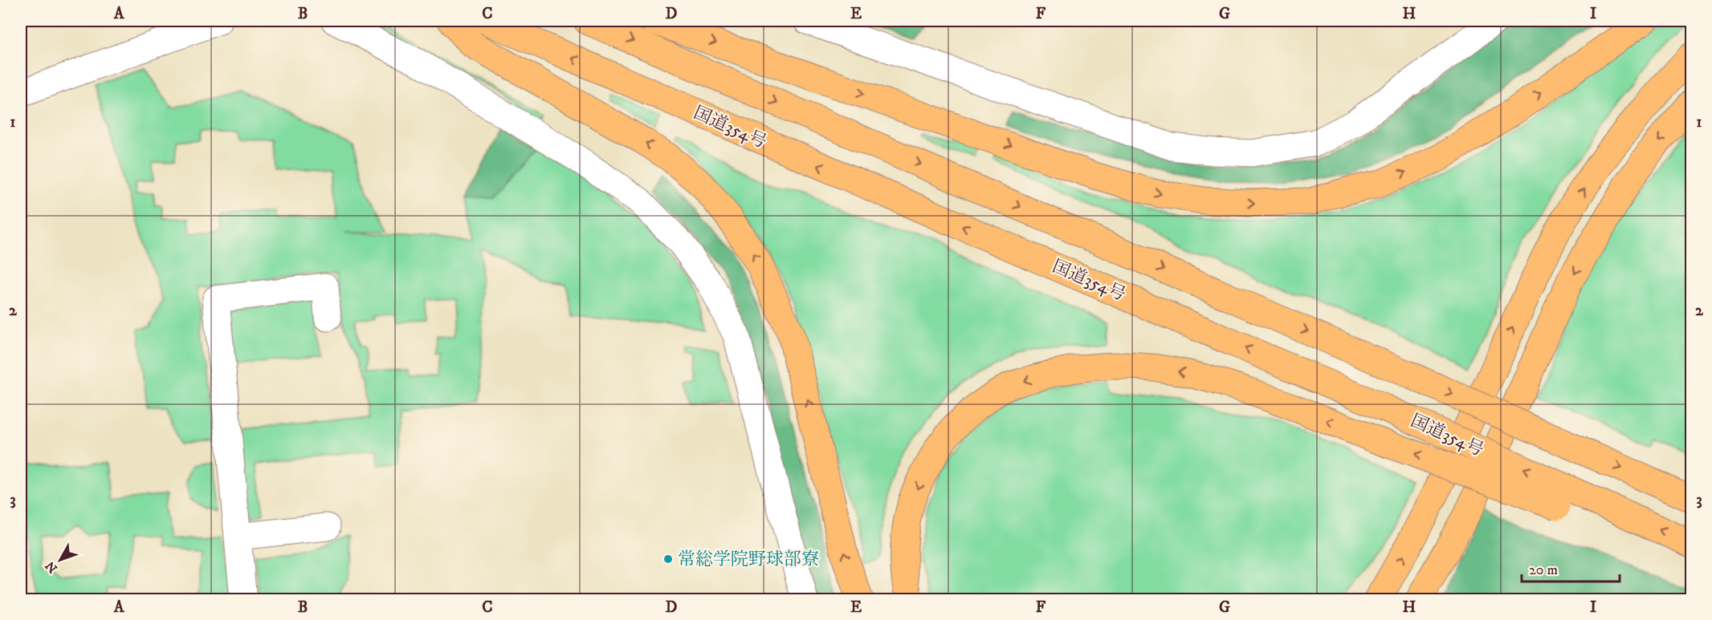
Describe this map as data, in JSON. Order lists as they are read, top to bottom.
{
  "streets": {
    "highway": ["国道354号"]
  },
  "places": ["常総学院野球部寮"],
  "scale_bar": "20 m",
  "north": "bottom left",
  "grid": {
    "columns": [
      "A",
      "B",
      "C",
      "D",
      "E",
      "F",
      "G",
      "H",
      "I"
    ],
    "rows": ["1", "2", "3"]
  }
}
